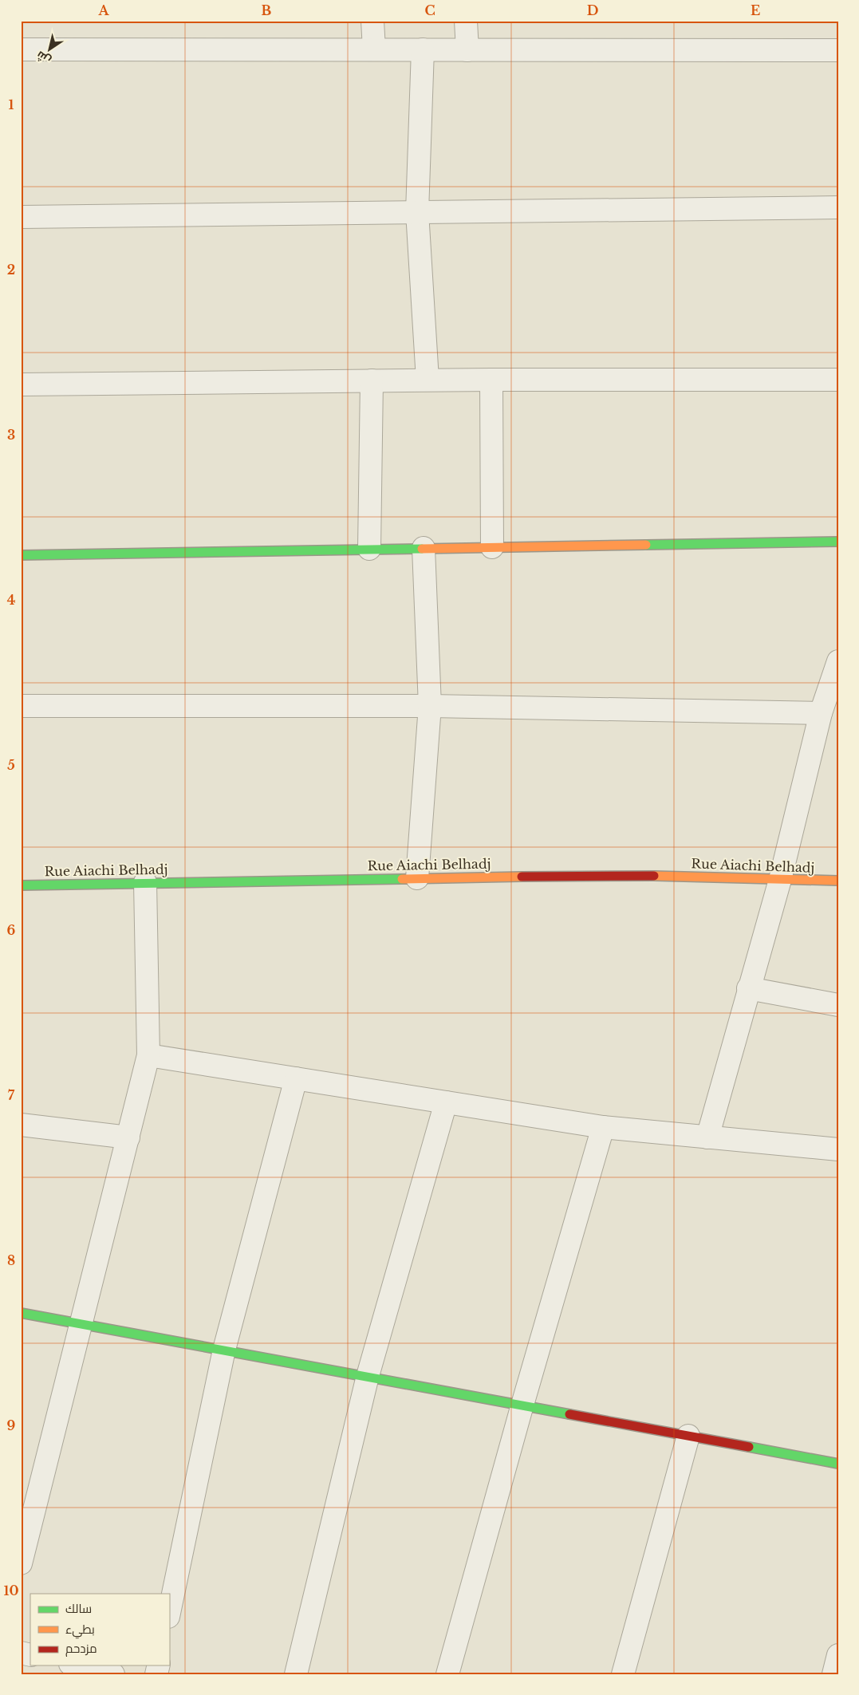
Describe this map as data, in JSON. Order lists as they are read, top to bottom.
{
  "streets": {
    "street": ["Rue Aiachi Belhadj"]
  },
  "legend": ["سالك", "بطيء", "مزدحم"],
  "north": "bottom left",
  "grid": {
    "columns": [
      "A",
      "B",
      "C",
      "D",
      "E"
    ],
    "rows": [
      "1",
      "2",
      "3",
      "4",
      "5",
      "6",
      "7",
      "8",
      "9",
      "10"
    ]
  }
}
